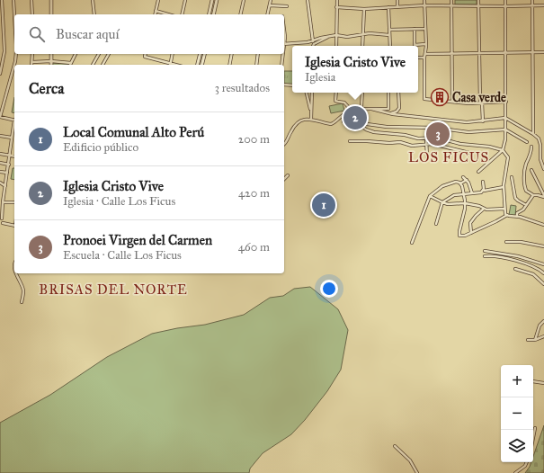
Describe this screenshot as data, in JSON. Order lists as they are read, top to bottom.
{
  "districts": ["LOS FICUS", "BRISAS DEL NORTE"],
  "places": {
    "building": ["Casa verde"]
  },
  "page": {
    "search": "Buscar aquí",
    "popup": ["Iglesia Cristo Vive", "Iglesia"],
    "heading": ["Cerca", "3 resultados"],
    "pins": ["2", "3", "1"],
    "list": [
      {
        "mark": "1",
        "name": "Local Comunal Alto Perú",
        "note": "Edificio público",
        "value": "200 m"
      },
      {
        "mark": "2",
        "name": "Iglesia Cristo Vive",
        "note": "Iglesia · Calle Los Ficus",
        "value": "420 m"
      },
      {
        "mark": "3",
        "name": "Pronoei Virgen del Carmen",
        "note": "Escuela · Calle Los Ficus",
        "value": "460 m"
      }
    ],
    "map_buttons": ["+", "−"]
  }
}
